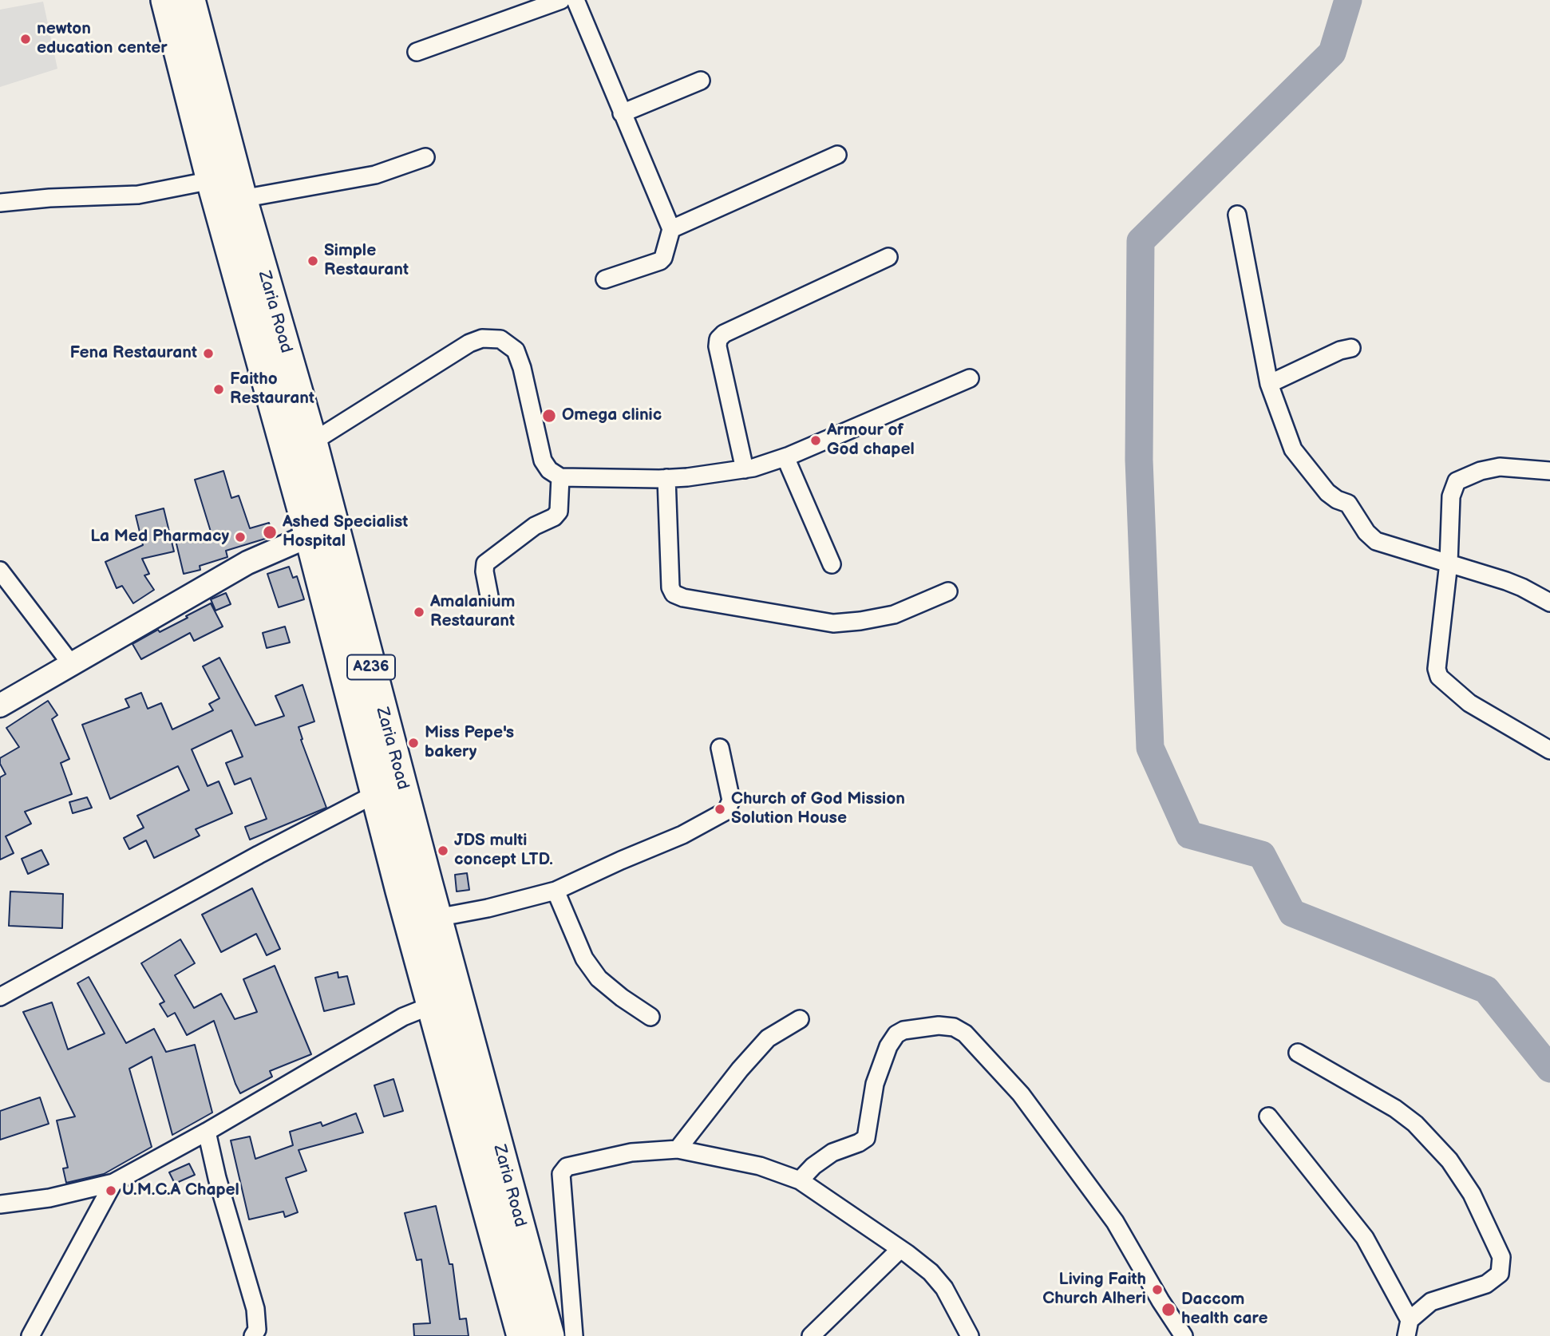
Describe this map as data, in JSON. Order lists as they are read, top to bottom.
{
  "streets": {
    "highway": ["Zaria Road", "A236"]
  },
  "crossings": [
    ["Zaria Road", "A236"]
  ],
  "places": [
    "newton education center",
    "Simple Restaurant",
    "Fena Restaurant",
    "Faitho Restaurant",
    "Omega clinic",
    "Armour of God chapel",
    "Ashed Specialist Hospital",
    "La Med Pharmacy",
    "Amalanium Restaurant",
    "Miss Pepe's bakery",
    "Church of God Mission Solution House",
    "JDS multi concept LTD.",
    "U.M.C.A Chapel",
    "Living Faith Church Alheri",
    "Daccom health care"
  ]
}
